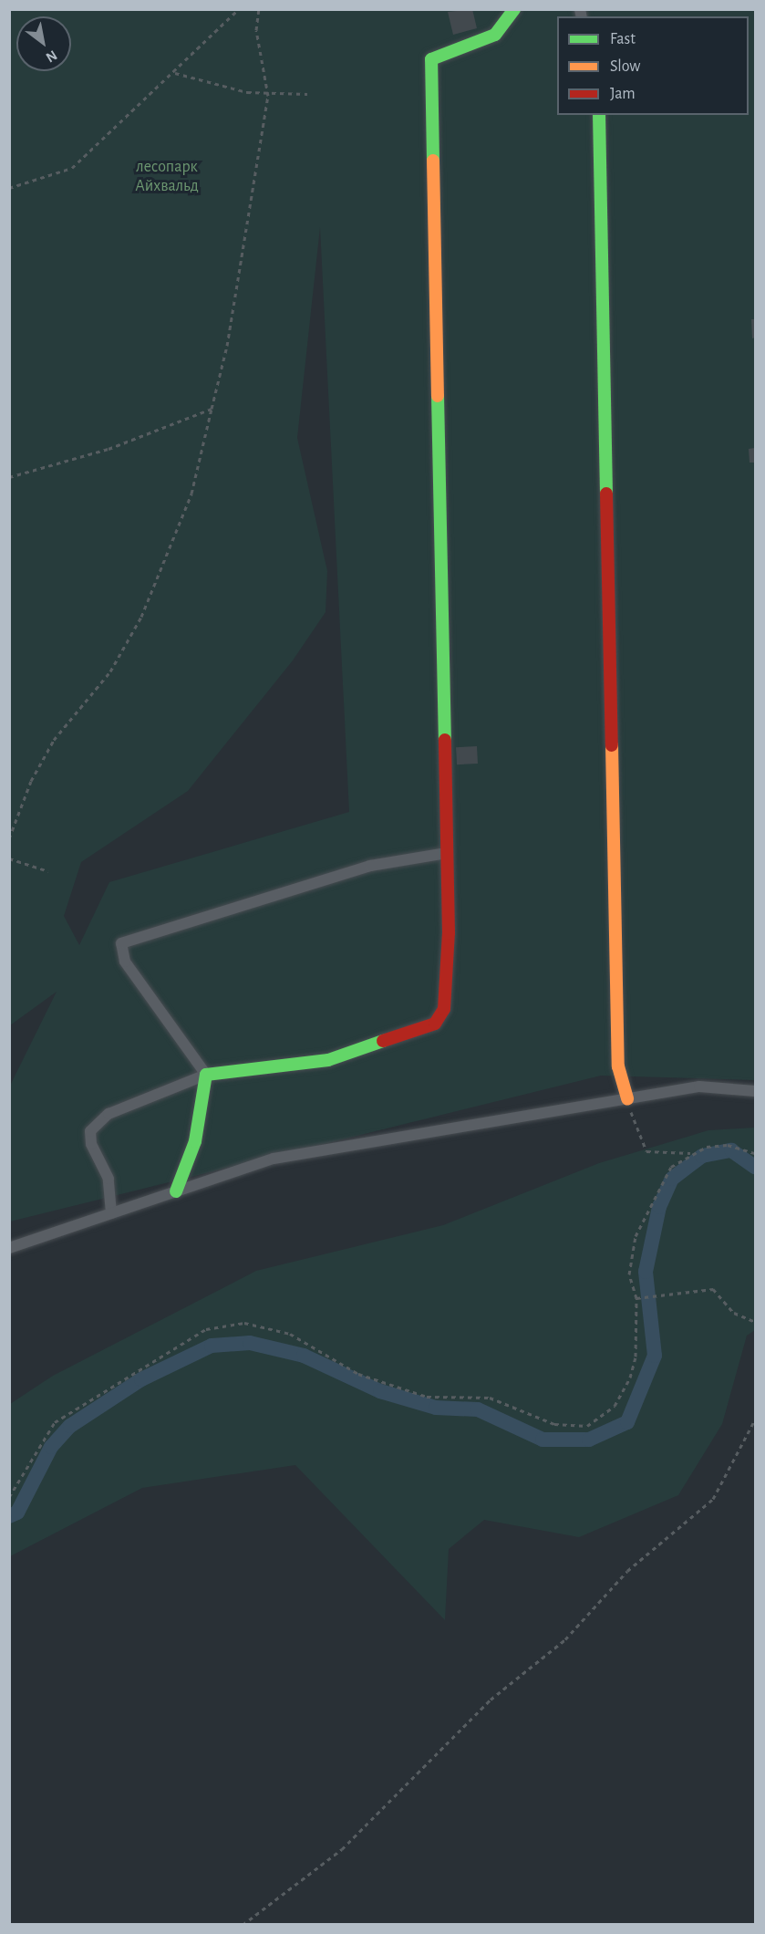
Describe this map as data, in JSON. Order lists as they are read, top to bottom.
{
  "parks": ["лесопарк Айхвальд"],
  "legend": ["Fast", "Slow", "Jam"],
  "north": "bottom right"
}
